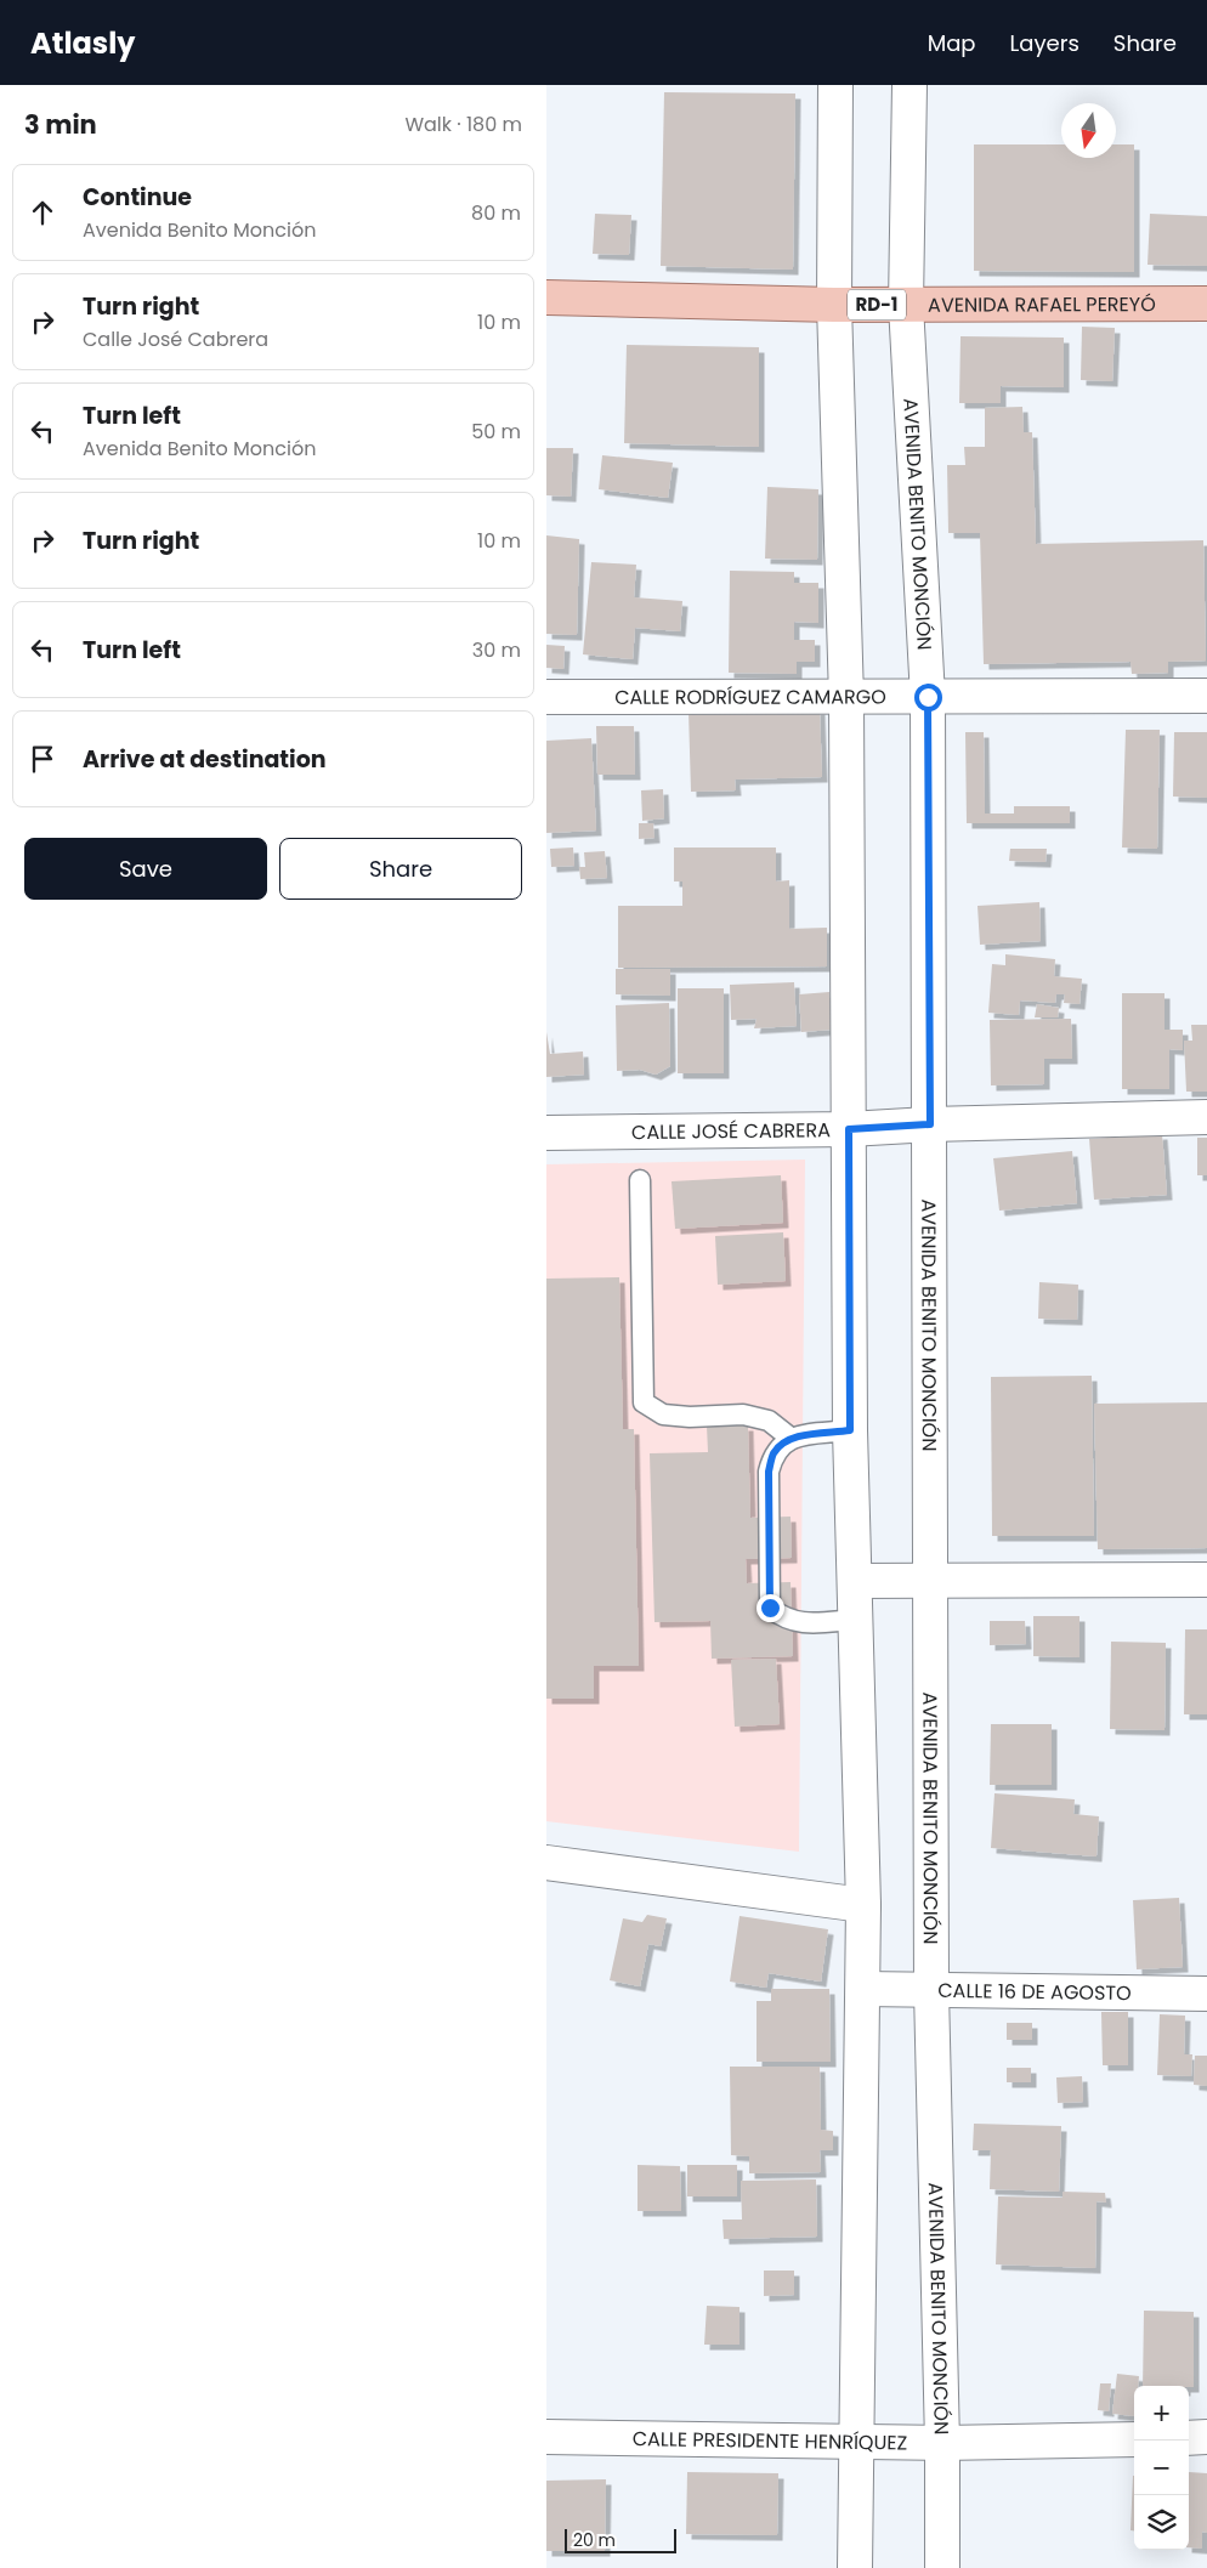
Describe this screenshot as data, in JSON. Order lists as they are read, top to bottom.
{
  "streets": {
    "main road": ["AVENIDA RAFAEL PEREYÓ", "RD-1"],
    "street": [
      "AVENIDA BENITO MONCIÓN",
      "CALLE RODRÍGUEZ CAMARGO",
      "CALLE JOSÉ CABRERA",
      "CALLE 16 DE AGOSTO",
      "CALLE PRESIDENTE HENRÍQUEZ"
    ]
  },
  "crossings": [
    ["AVENIDA RAFAEL PEREYÓ", "AVENIDA BENITO MONCIÓN"],
    ["AVENIDA BENITO MONCIÓN", "CALLE RODRÍGUEZ CAMARGO"],
    ["AVENIDA BENITO MONCIÓN", "CALLE JOSÉ CABRERA"],
    ["AVENIDA BENITO MONCIÓN", "CALLE 16 DE AGOSTO"],
    ["AVENIDA BENITO MONCIÓN", "CALLE PRESIDENTE HENRÍQUEZ"]
  ],
  "scale_bar": "20 m",
  "north": "bottom",
  "page": {
    "header": "Atlasly",
    "nav": ["Map", "Layers", "Share"],
    "heading": ["3 min", "Walk · 180 m"],
    "list": [
      ["Continue", "Avenida Benito Monción", "80 m"],
      ["Turn right", "Calle José Cabrera", "10 m"],
      ["Turn left", "Avenida Benito Monción", "50 m"],
      ["Turn right", "10 m"],
      ["Turn left", "30 m"],
      "Arrive at destination"
    ],
    "buttons": ["Save", "Share"],
    "map_buttons": ["+", "−"],
    "scale": "20 m"
  }
}
